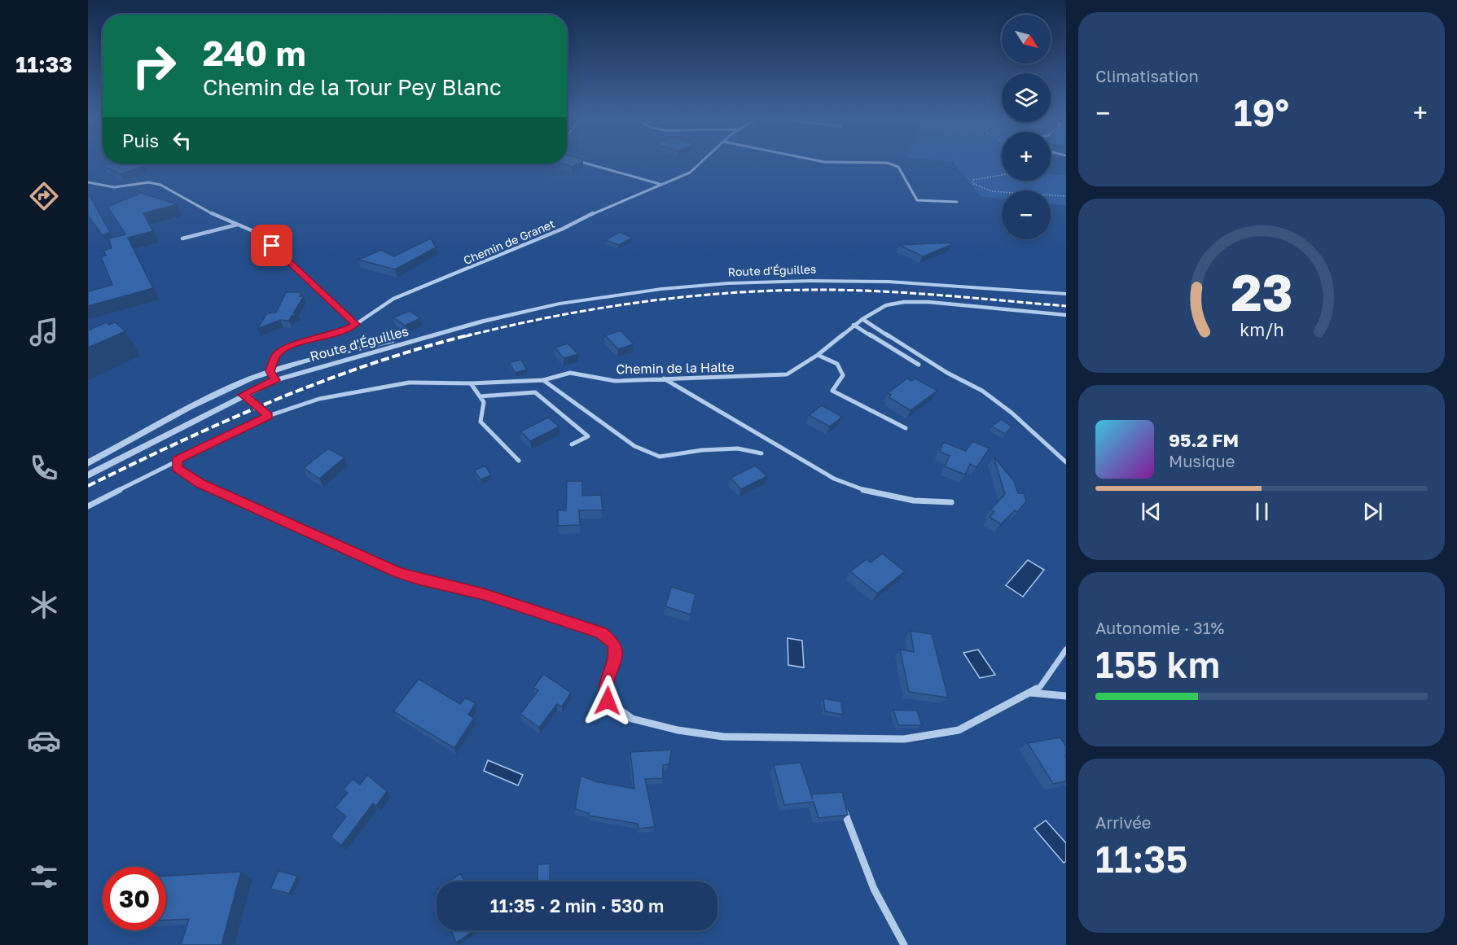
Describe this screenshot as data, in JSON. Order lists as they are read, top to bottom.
{
  "streets": {
    "street": ["Chemin de Granet", "Route d'Éguilles", "Chemin de la Halte"]
  },
  "crossings": [
    ["Chemin de Granet", "Route d'Éguilles"]
  ],
  "north": "bottom right",
  "page": {
    "tabs": "11:33",
    "tile": [
      "Climatisation",
      ["Autonomie · 31%", "155 km"],
      ["Arrivée", "11:35"]
    ],
    "map_buttons": ["+", "−"],
    "turn": ["240 m", "Chemin de la Tour Pey Blanc"],
    "heat": ["−", "19°", "+"],
    "then": "Puis",
    "song": ["95.2 FM", "Musique"],
    "limit": "30",
    "trip": "11:35 · 2 min · 530 m",
    "gauge": ["23", "km/h"]
  }
}
